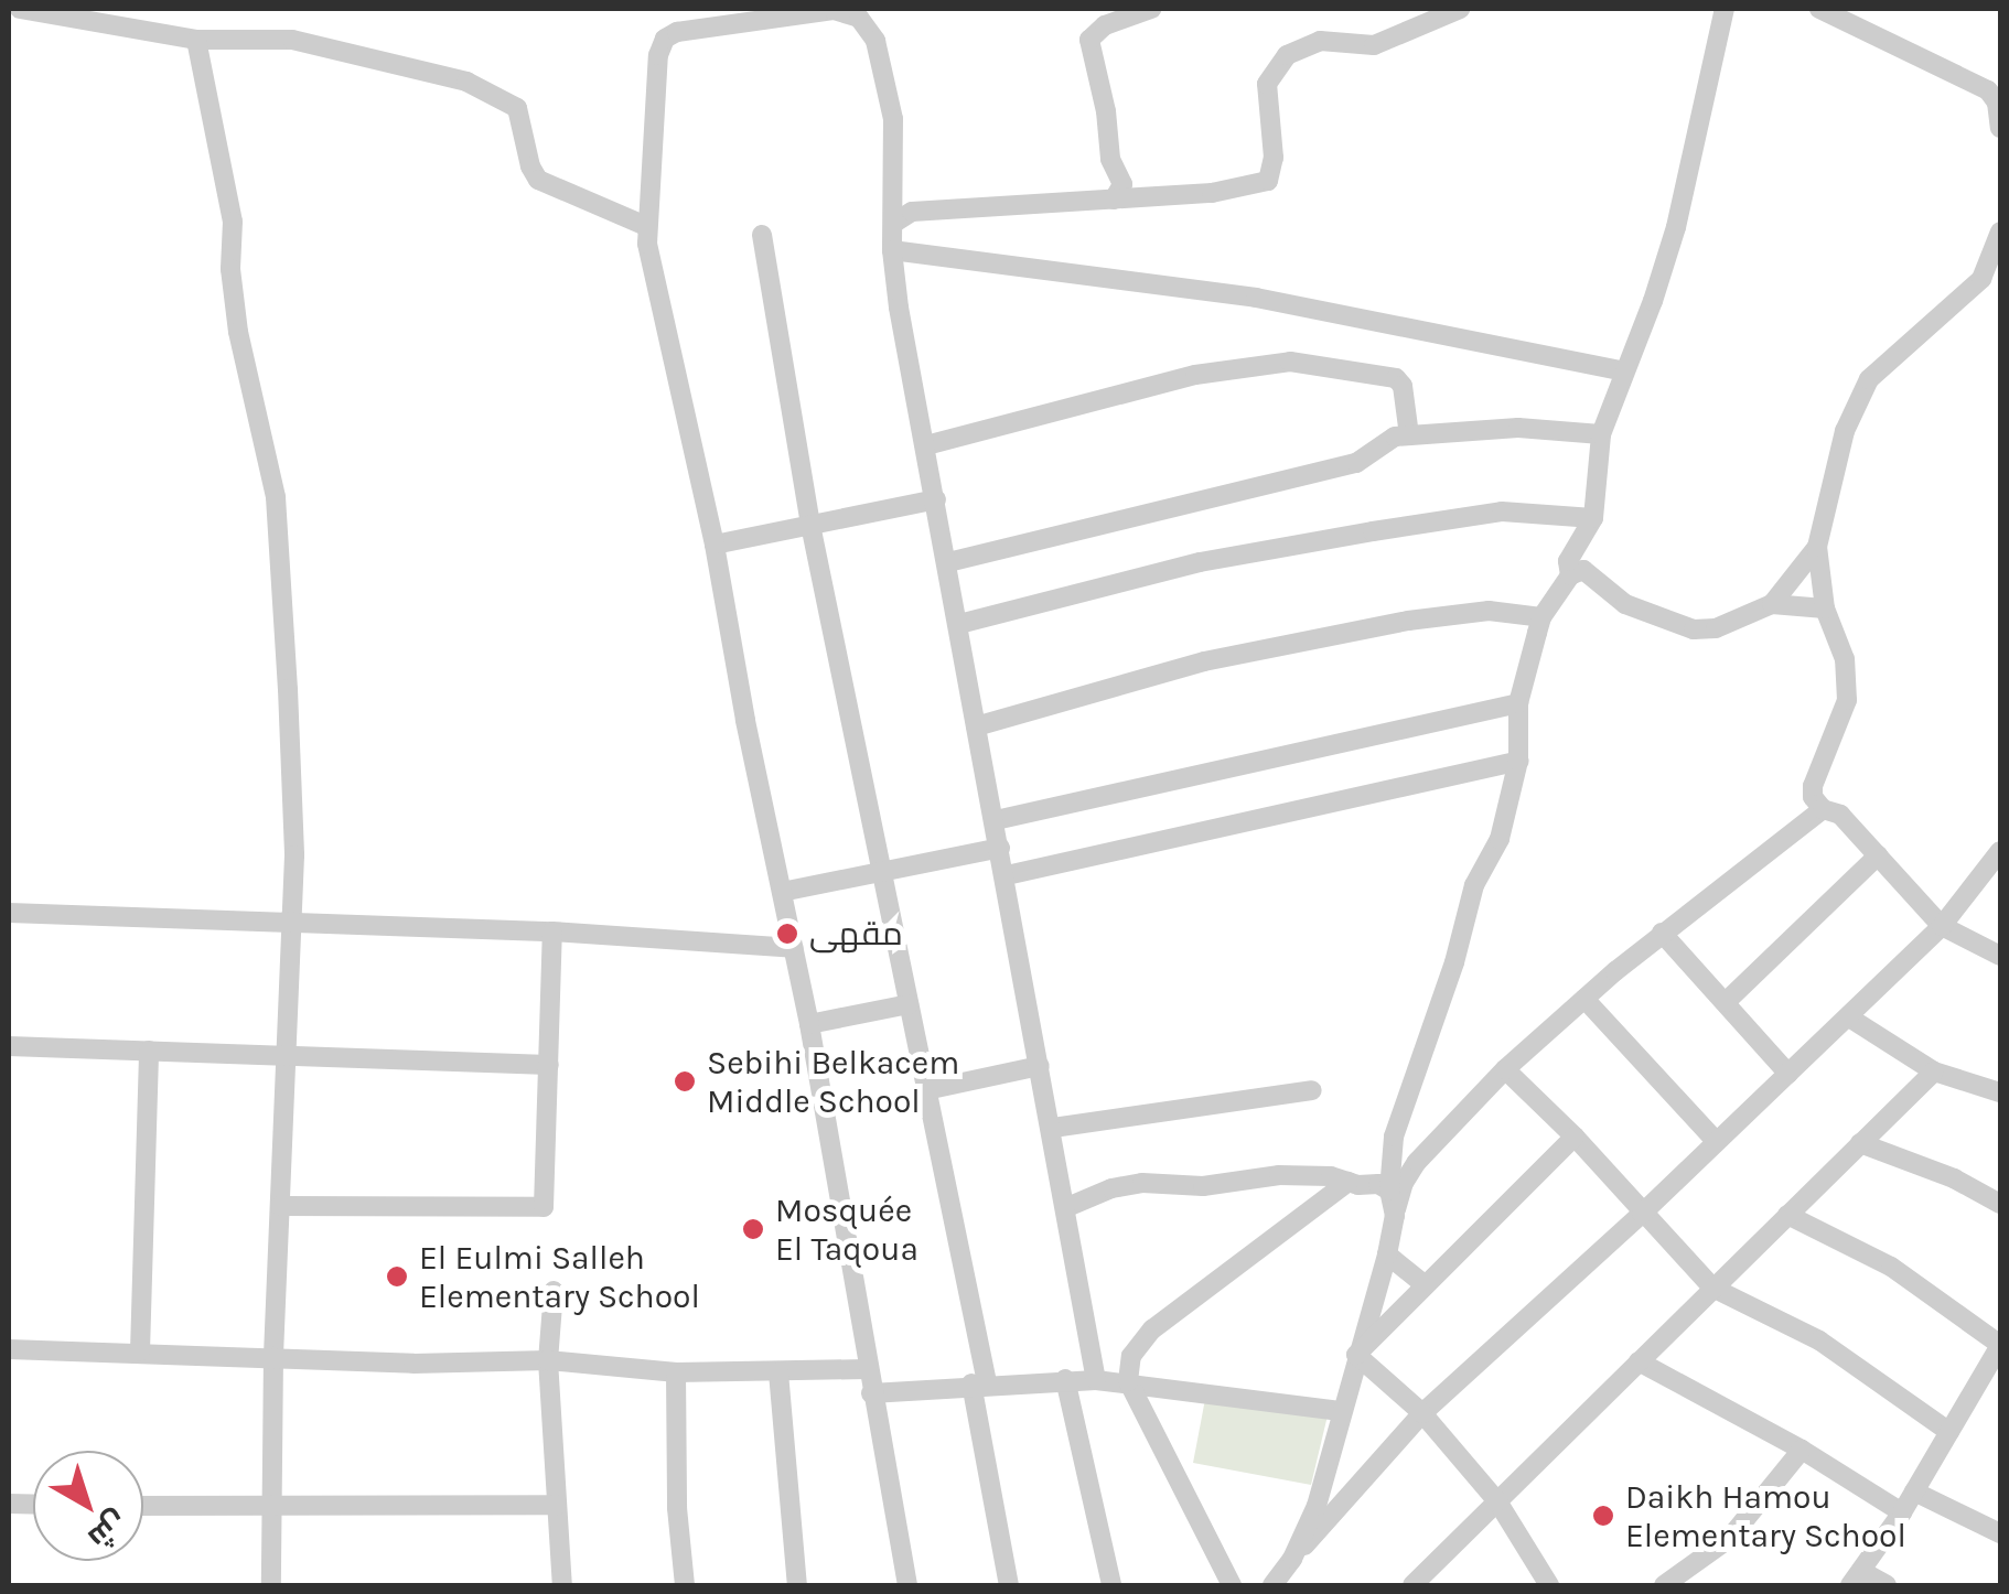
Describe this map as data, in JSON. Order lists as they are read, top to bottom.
{
  "places": [
    "مقهى",
    "Sebihi Belkacem Middle School",
    "Mosquée El Taqoua",
    "El Eulmi Salleh Elementary School",
    "Daikh Hamou Elementary School"
  ],
  "north": "bottom right"
}
